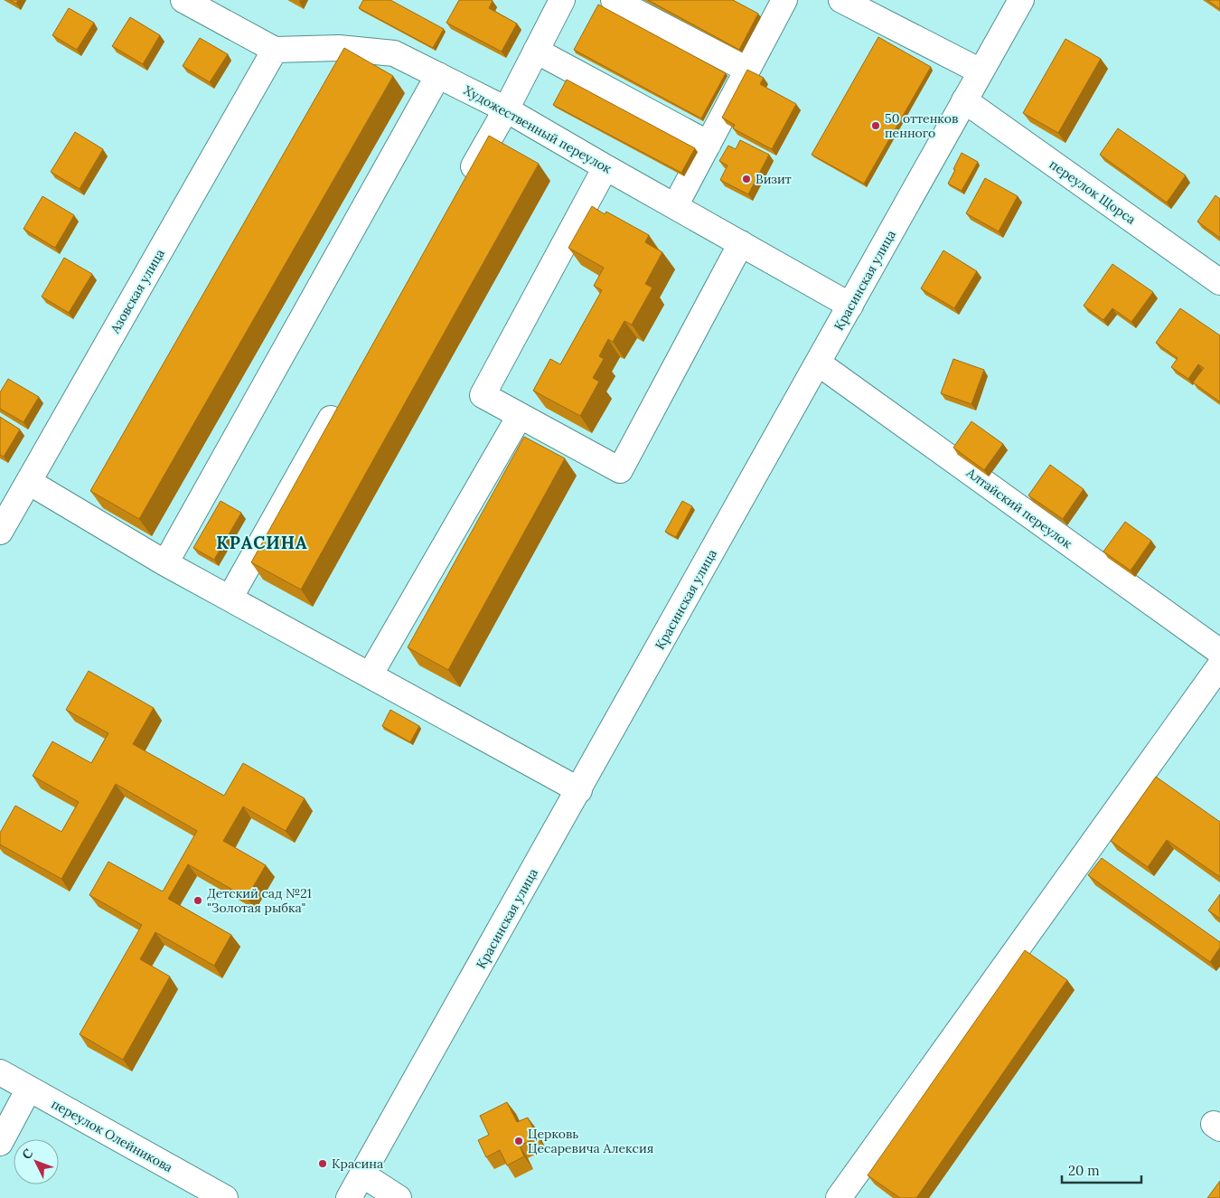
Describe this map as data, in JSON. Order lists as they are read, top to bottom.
{
  "streets": {
    "street": [
      "Художественный переулок",
      "переулок Щорса",
      "Красинская улица",
      "Азовская улица",
      "Алтайский переулок",
      "переулок Олейникова"
    ]
  },
  "crossings": [
    ["Художественный переулок", "Красинская улица"],
    ["Художественный переулок", "Азовская улица"],
    ["переулок Щорса", "Красинская улица"],
    ["Красинская улица", "Алтайский переулок"]
  ],
  "districts": ["КРАСИНА"],
  "places": [
    "50 оттенков пенного",
    "Визит",
    "Детский сад №21 \"Золотая рыбка\"",
    "Церковь Цесаревича Алексия",
    "Красина"
  ],
  "scale_bar": "20 m",
  "north": "top left"
}
